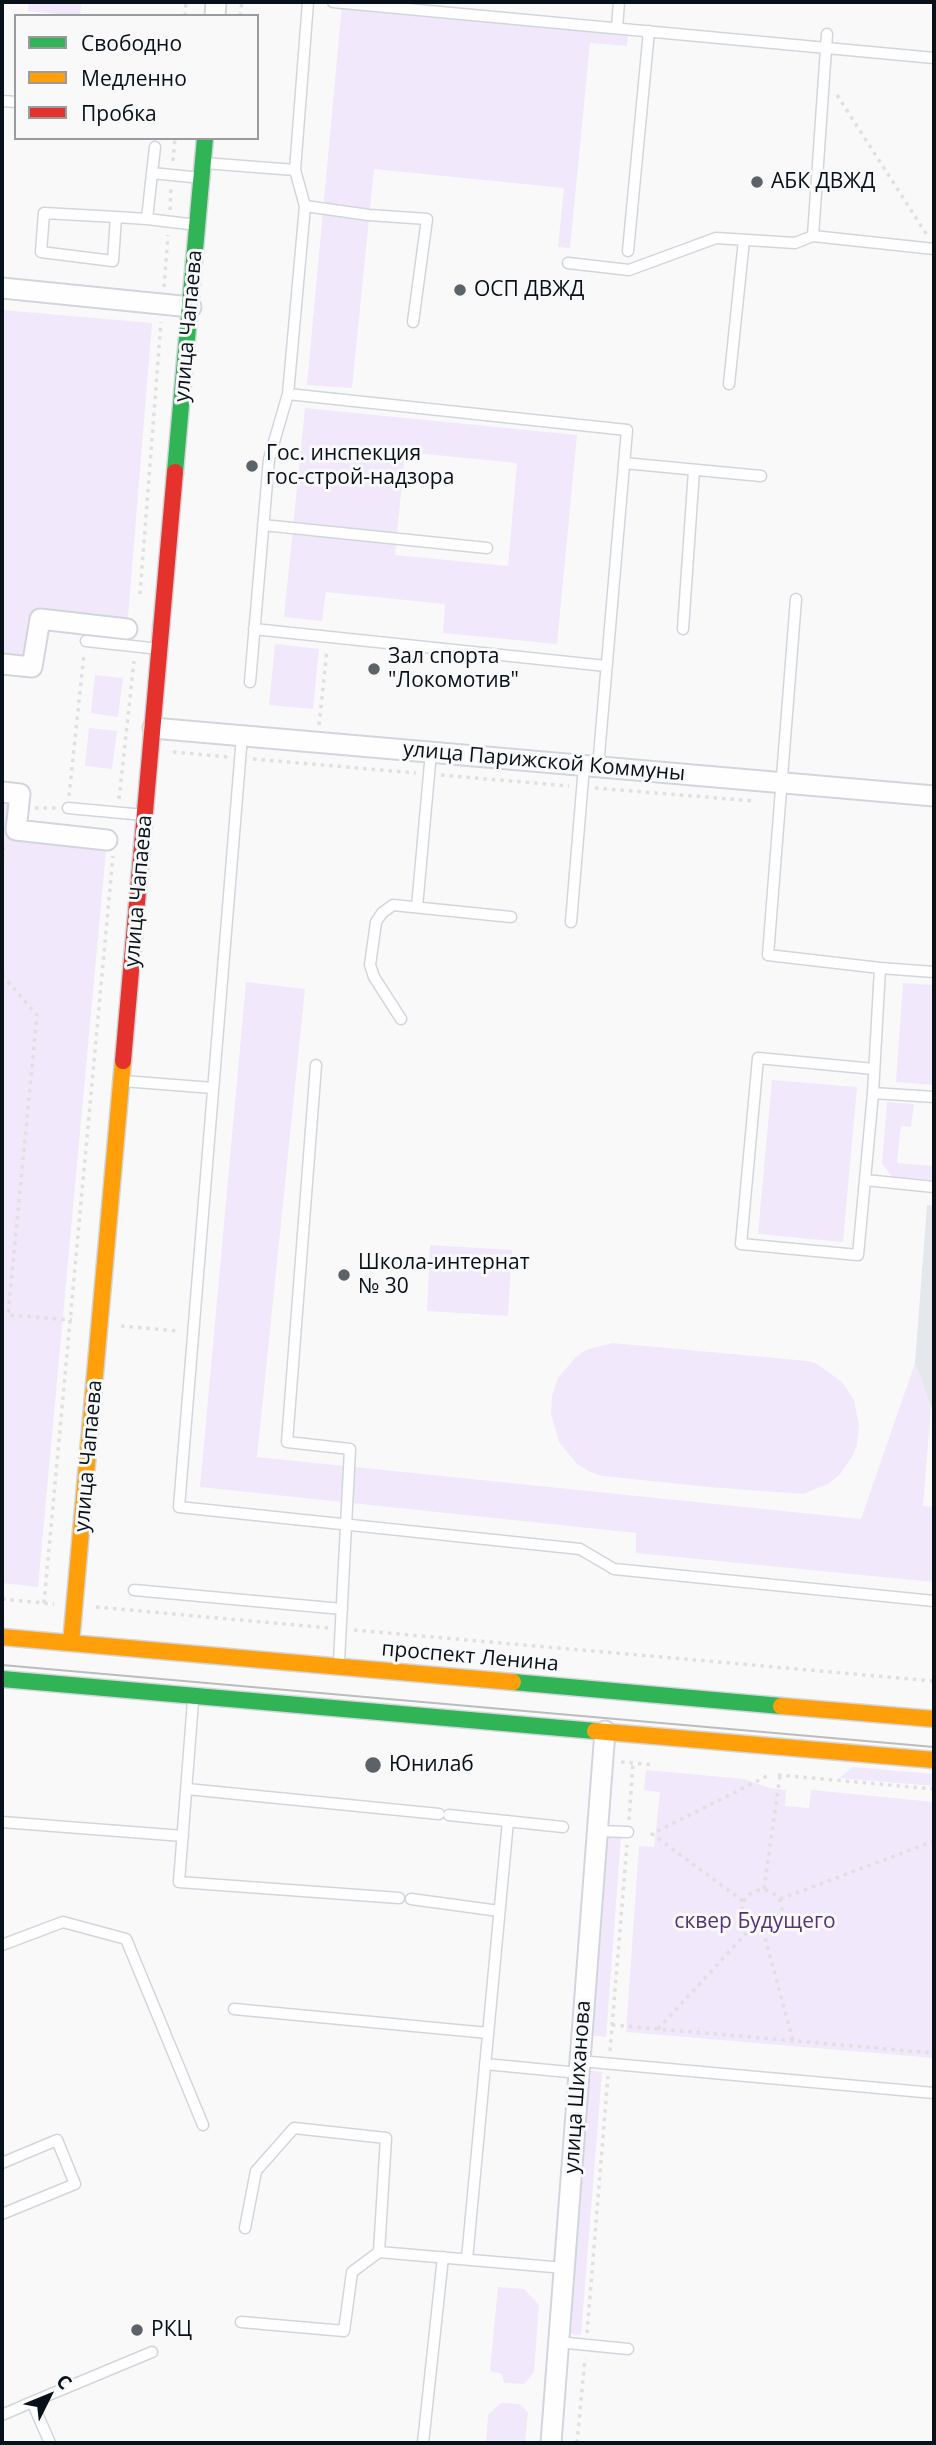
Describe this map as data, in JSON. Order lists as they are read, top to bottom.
{
  "streets": {
    "main road": ["улица Чапаева", "проспект Ленина"],
    "street": ["улица Парижской Коммуны", "улица Шиханова"]
  },
  "crossings": [
    ["улица Чапаева", "улица Парижской Коммуны"],
    ["улица Чапаева", "проспект Ленина"]
  ],
  "parks": ["сквер Будущего"],
  "places": [
    "АБК ДВЖД",
    "ОСП ДВЖД",
    "Гос. инспекция гос-строй-надзора",
    "Зал спорта \"Локомотив\"",
    "Школа-интернат № 30",
    "Юнилаб",
    "РКЦ"
  ],
  "legend": ["Свободно", "Медленно", "Пробка"],
  "north": "top right"
}
